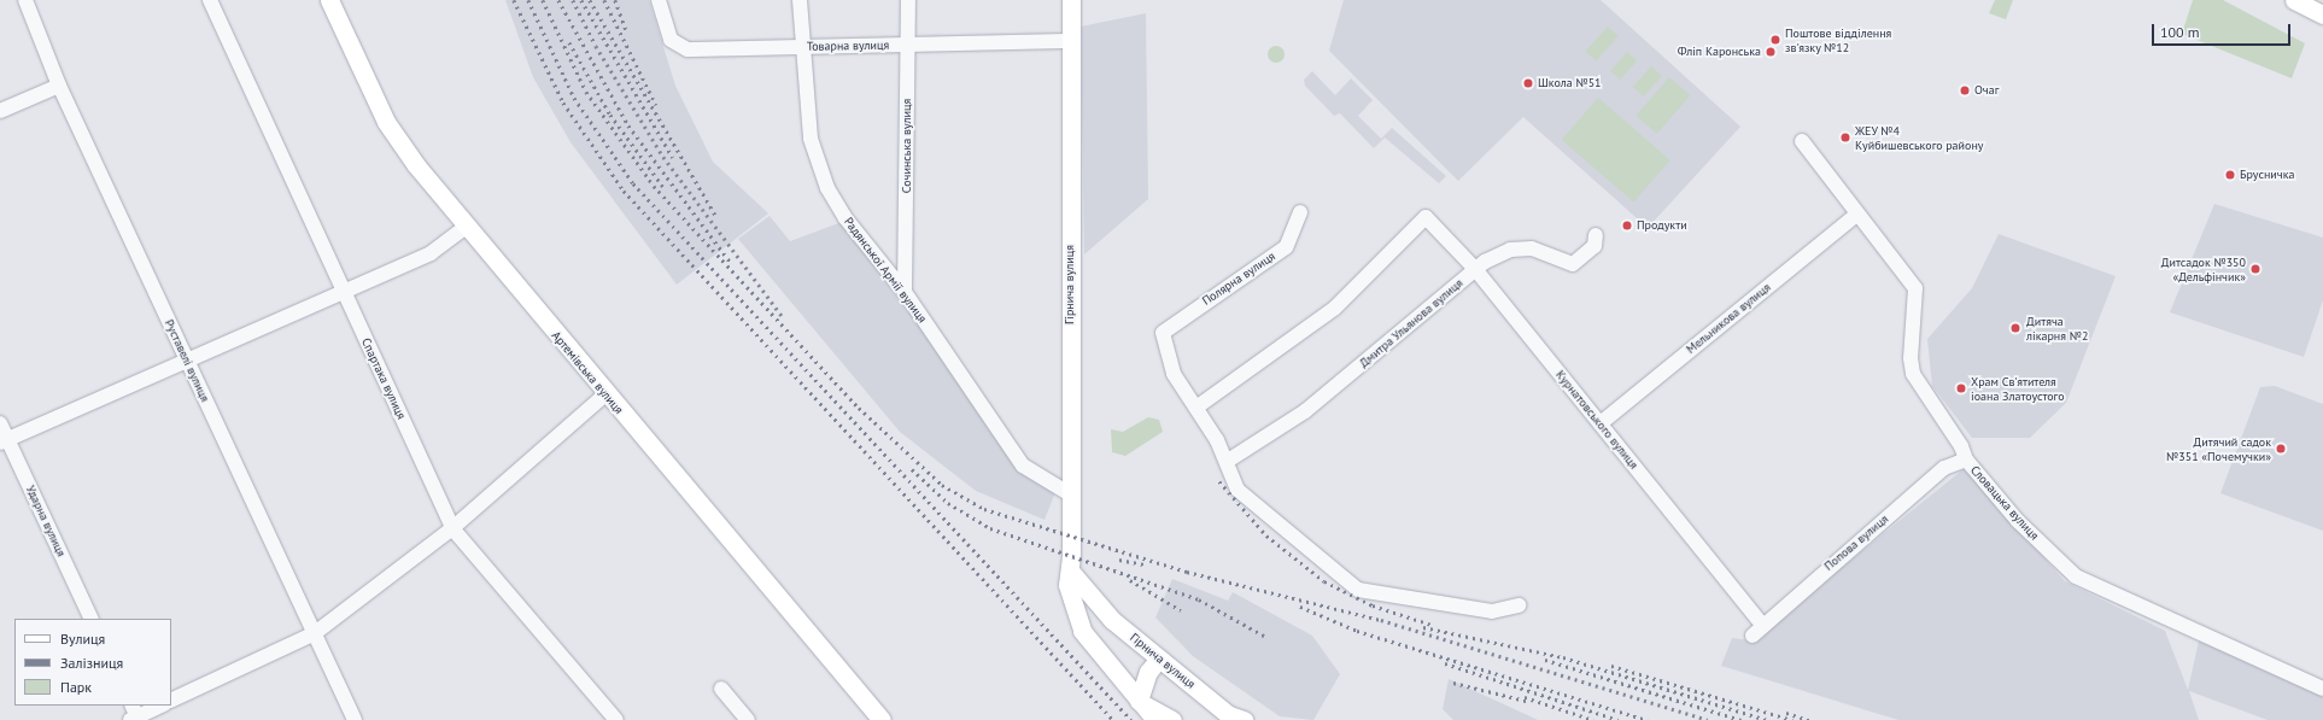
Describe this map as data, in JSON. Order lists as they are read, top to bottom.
{
  "streets": {
    "main road": ["Гірнича вулиця", "Артемівська вулиця"],
    "street": [
      "Товарна вулиця",
      "Сочинська вулиця",
      "Радянської Армії вулиця",
      "Полярна вулиця",
      "Мельникова вулиця",
      "Дмитра Ульянова вулиця",
      "Руставелі вулиця",
      "Спартака вулиця",
      "Курнатовського вулиця",
      "Словацька вулиця",
      "Ударна вулиця",
      "Попова вулиця"
    ]
  },
  "crossings": [
    ["Товарна вулиця", "Сочинська вулиця"],
    ["Товарна вулиця", "Радянської Армії вулиця"],
    ["Товарна вулиця", "Гірнича вулиця"],
    ["Сочинська вулиця", "Радянської Армії вулиця"],
    ["Радянської Армії вулиця", "Гірнича вулиця"],
    ["Полярна вулиця", "Курнатовського вулиця"],
    ["Мельникова вулиця", "Курнатовського вулиця"],
    ["Мельникова вулиця", "Словацька вулиця"],
    ["Дмитра Ульянова вулиця", "Курнатовського вулиця"],
    ["Курнатовського вулиця", "Попова вулиця"],
    ["Словацька вулиця", "Попова вулиця"]
  ],
  "places": [
    "Поштове відділення зв'язку №12",
    "Фліп Каронська",
    "Школа №51",
    "Очаг",
    "ЖЕУ №4 Куйбишевського району",
    "Брусничка",
    "Продукти",
    "Дитсадок №350 «Дельфінчик»",
    "Дитяча лікарня №2",
    "Храм Св'ятителя іоана Златоустого",
    "Дитячий садок №351 «Почемучки»"
  ],
  "legend": ["Вулиця", "Залізниця", "Парк"],
  "scale_bar": "100 m"
}
